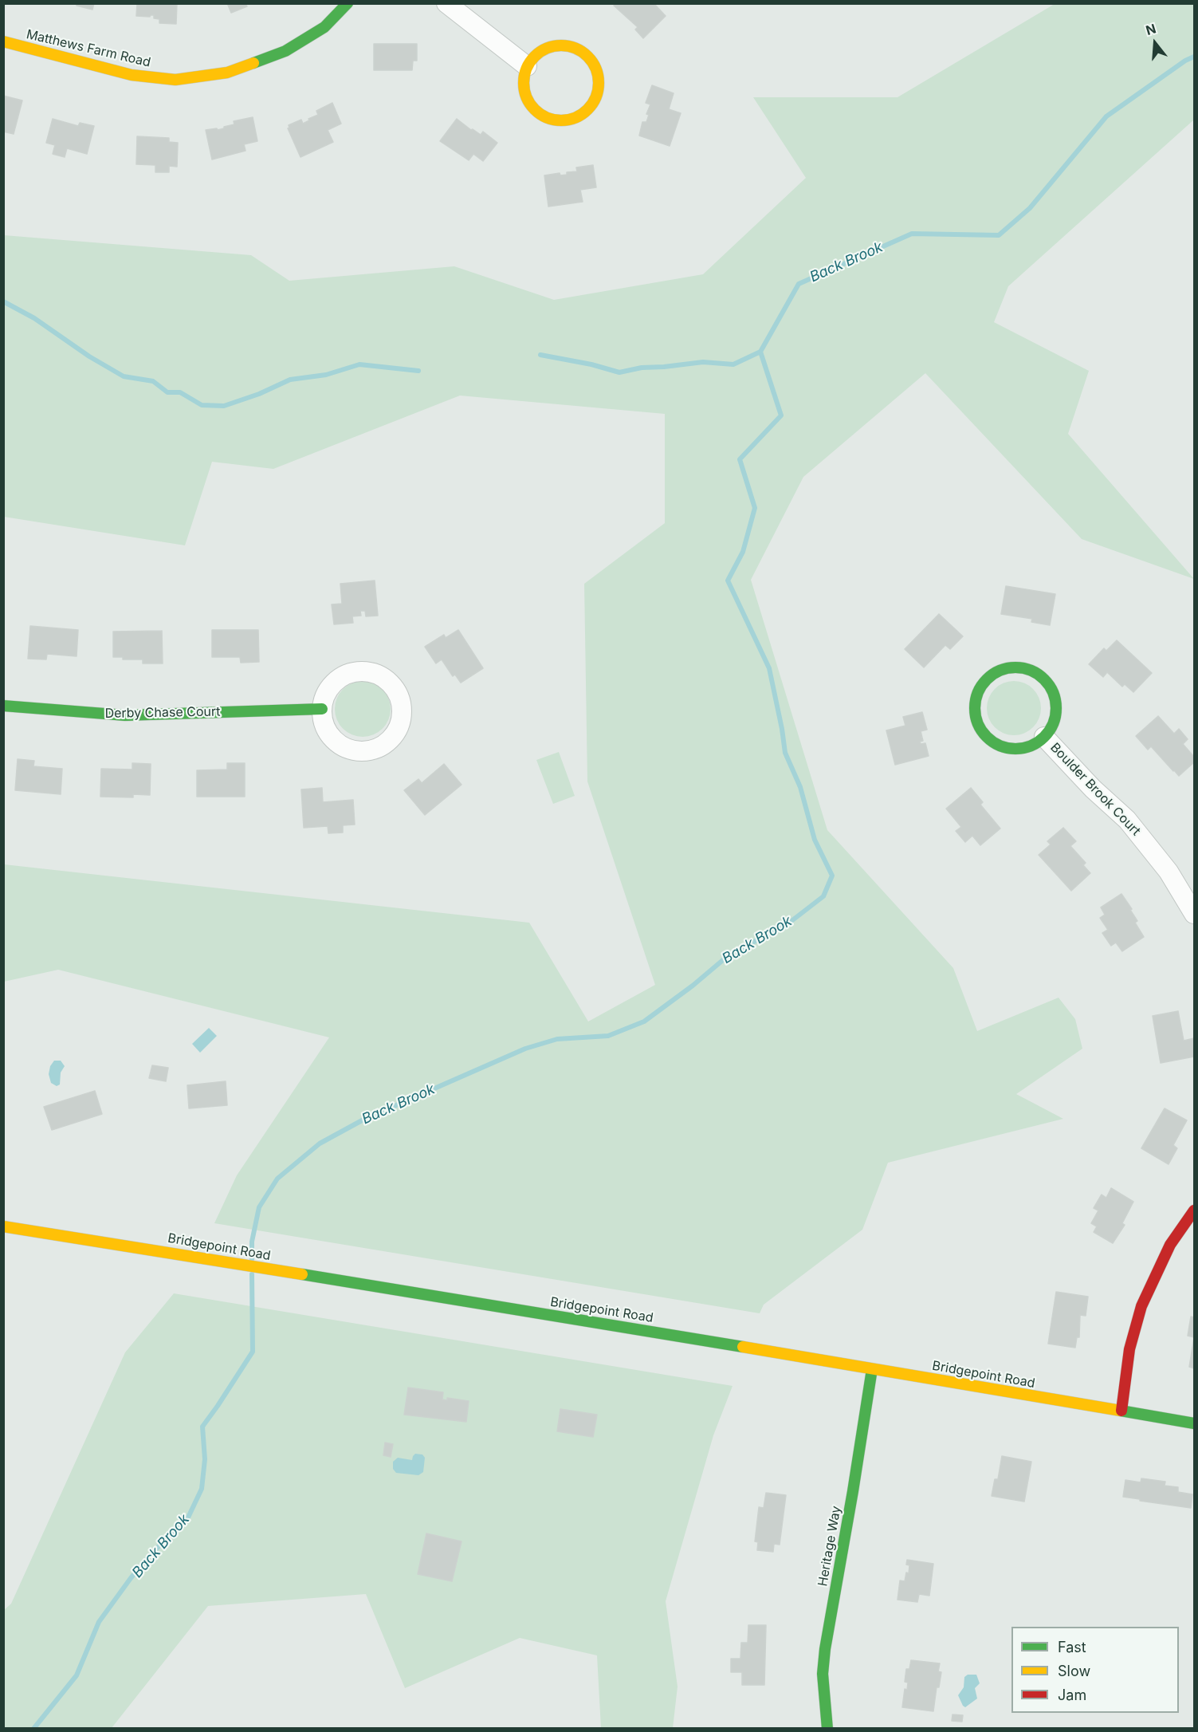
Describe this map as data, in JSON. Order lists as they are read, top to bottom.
{
  "streets": {
    "street": [
      "Matthews Farm Road",
      "Derby Chase Court",
      "Boulder Brook Court",
      "Bridgepoint Road",
      "Heritage Way"
    ]
  },
  "crossings": [
    ["Bridgepoint Road", "Heritage Way"]
  ],
  "water": ["Back Brook"],
  "legend": ["Fast", "Slow", "Jam"],
  "north": "top"
}
